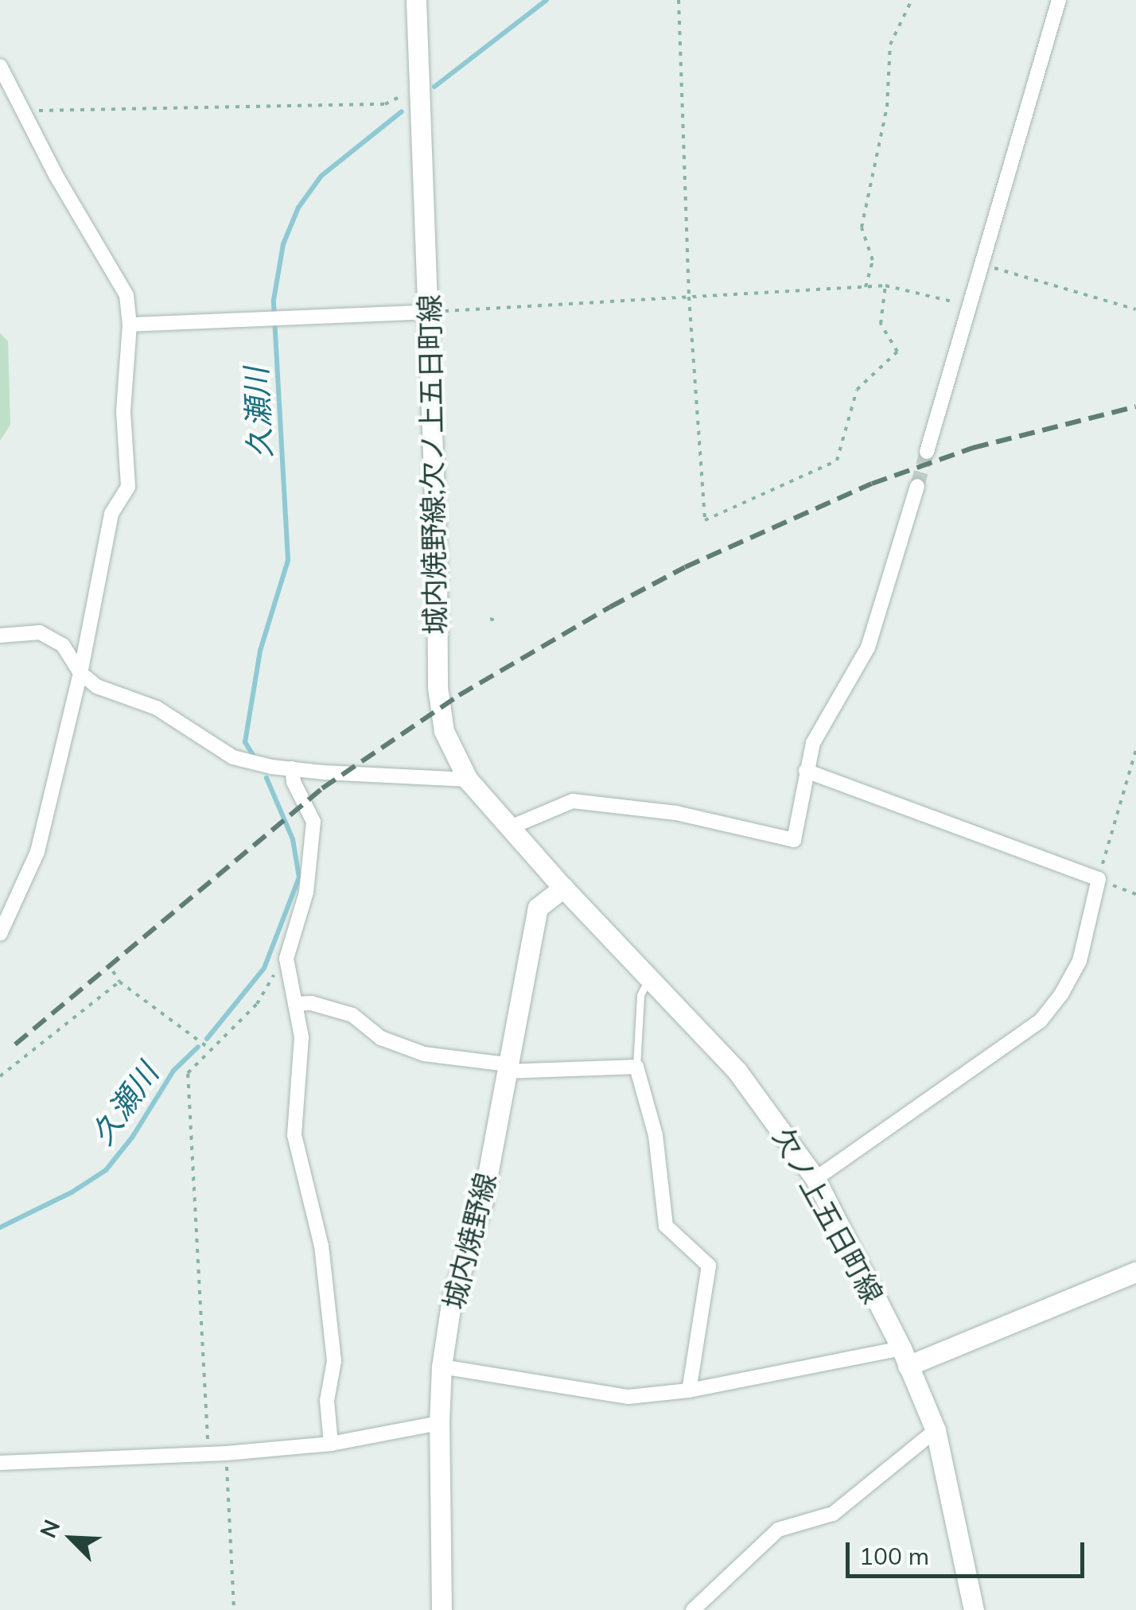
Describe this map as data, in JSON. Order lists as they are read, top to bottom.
{
  "streets": {
    "main road": ["城内焼野線;欠ノ上五日町線", "欠ノ上五日町線", "城内焼野線"]
  },
  "crossings": [
    ["城内焼野線;欠ノ上五日町線", "欠ノ上五日町線"],
    ["城内焼野線;欠ノ上五日町線", "城内焼野線"],
    ["欠ノ上五日町線", "城内焼野線"]
  ],
  "water": ["久瀬川"],
  "scale_bar": "100 m",
  "north": "top left"
}
